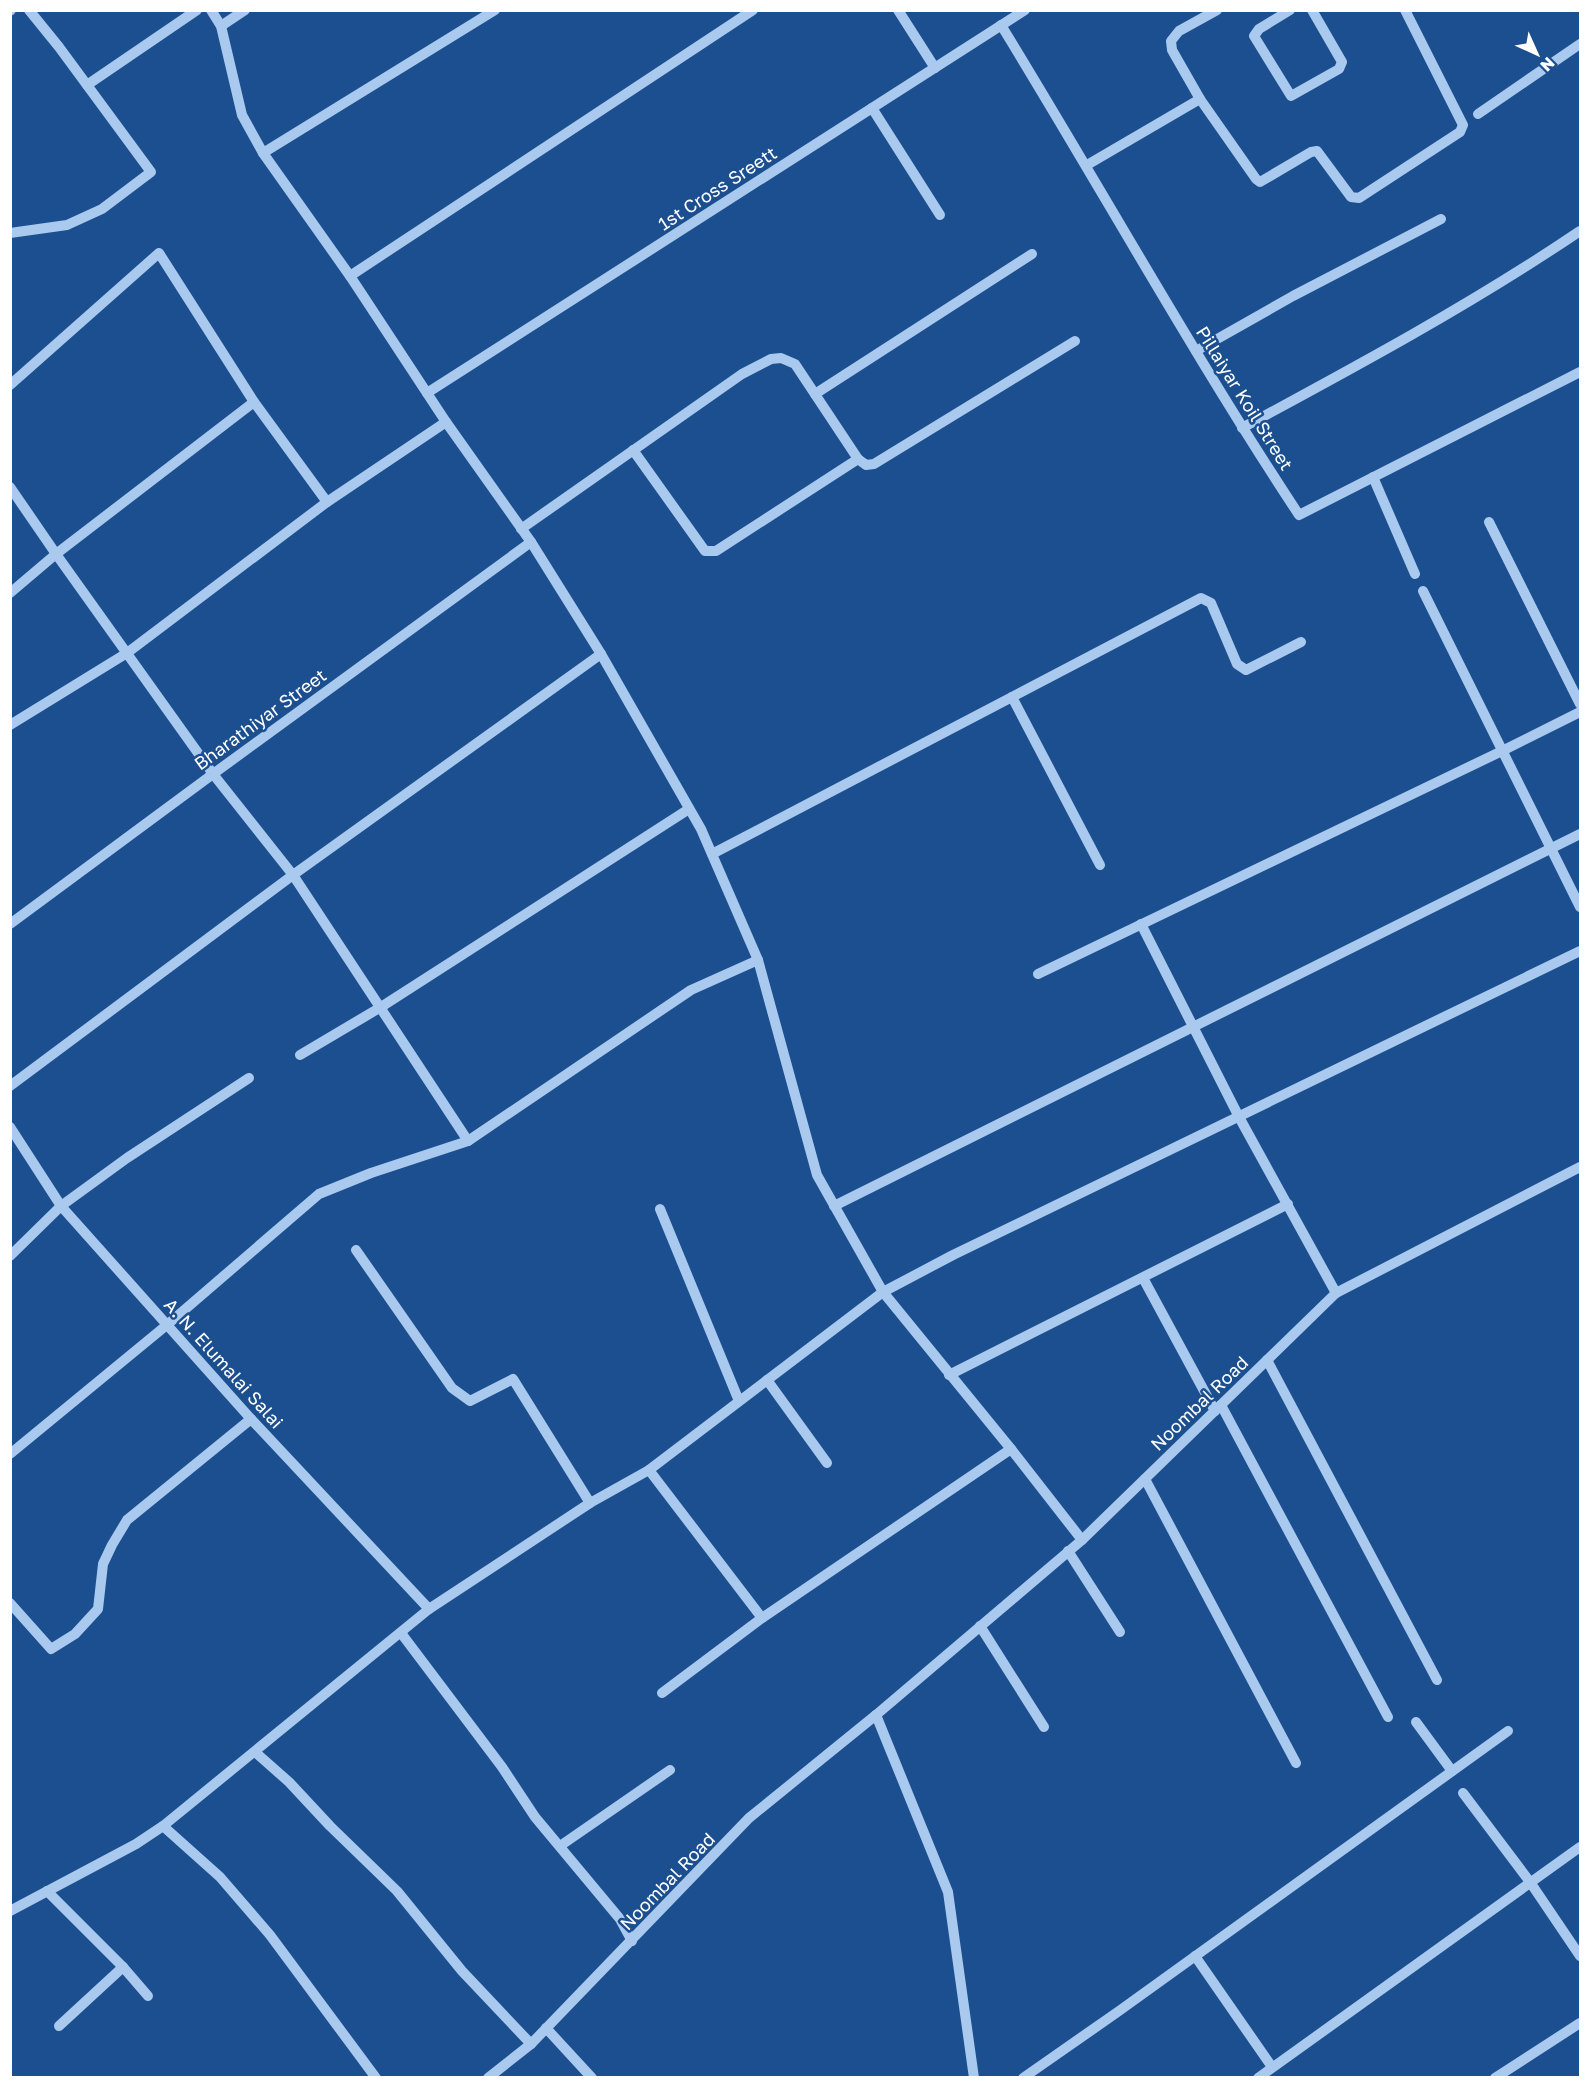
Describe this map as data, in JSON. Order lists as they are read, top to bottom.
{
  "streets": {
    "street": [
      "1st Cross Sreett",
      "Pillaiyar Koil Street",
      "Bharathiyar Street",
      "A. N. Elumalai Salai",
      "Noombal Road"
    ]
  },
  "crossings": [
    ["1st Cross Sreett", "Pillaiyar Koil Street"]
  ],
  "north": "bottom right"
}
